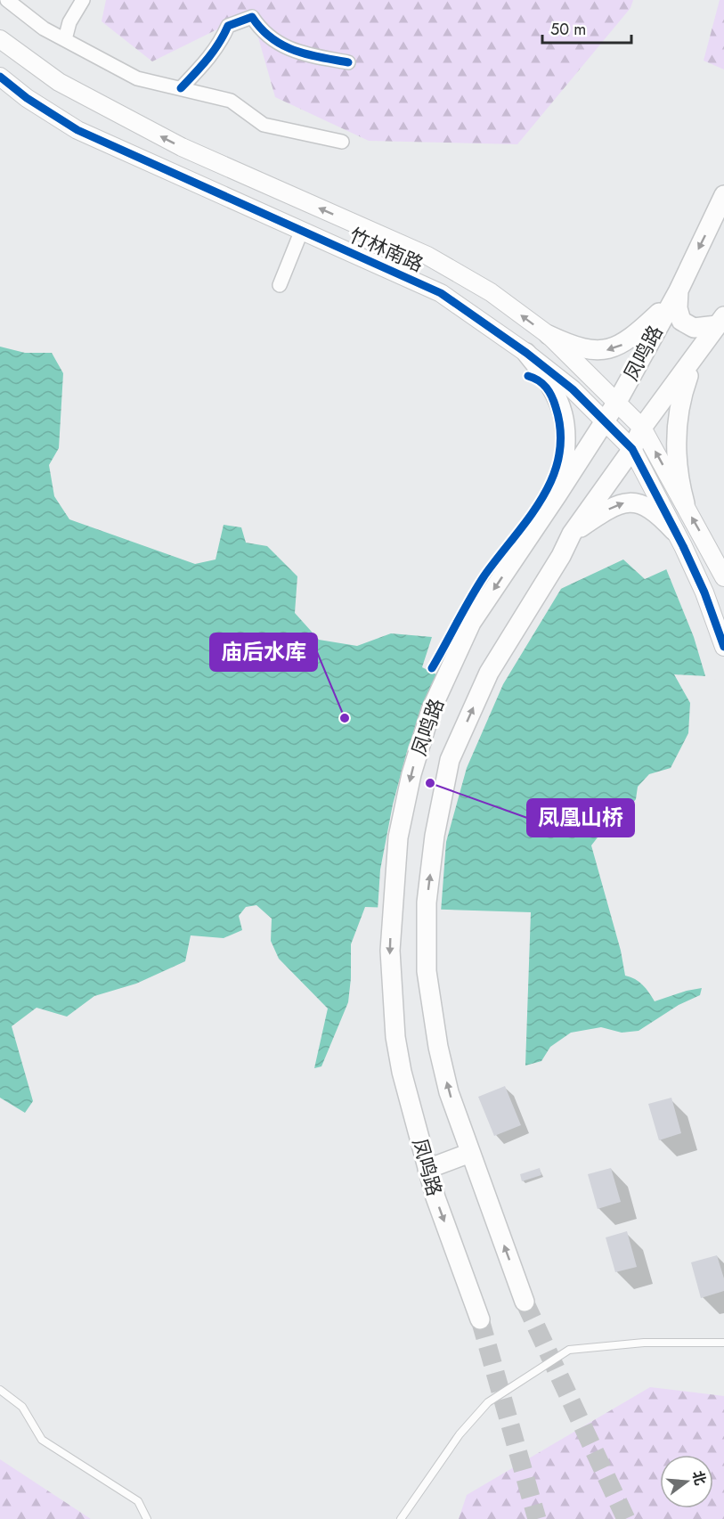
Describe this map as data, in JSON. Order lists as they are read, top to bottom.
{
  "streets": {
    "main road": ["凤鸣路"],
    "street": ["竹林南路"]
  },
  "crossings": [
    ["竹林南路", "凤鸣路"]
  ],
  "places": ["庙后水库", "凤凰山桥"],
  "scale_bar": "50 m",
  "north": "right"
}
